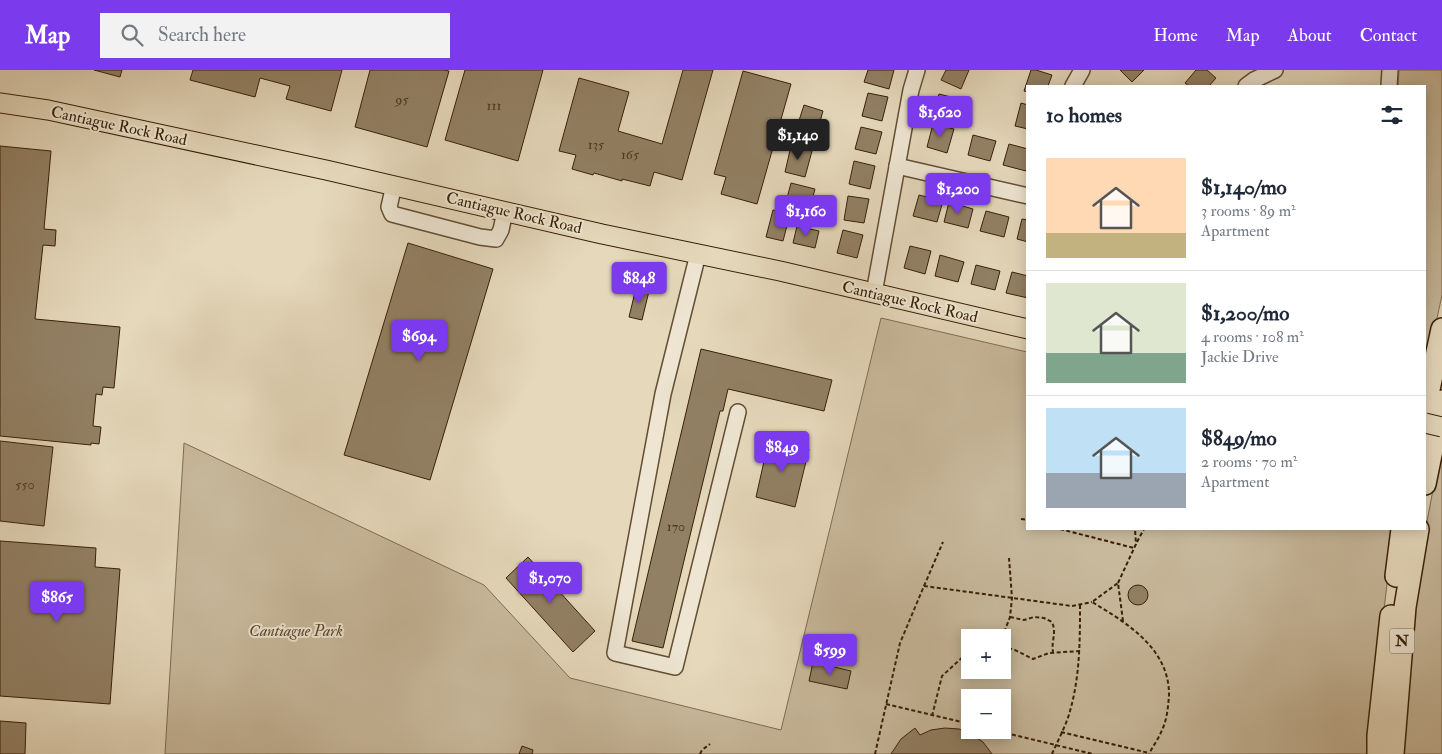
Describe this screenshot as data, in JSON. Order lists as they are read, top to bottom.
{
  "streets": {
    "highway": ["N"],
    "main road": ["Cantiague Rock Road"]
  },
  "parks": ["Cantiague Park"],
  "house_numbers": [
    "95",
    "111",
    "135",
    "165",
    "550",
    "170"
  ],
  "page": {
    "header": "Map",
    "search": "Search here",
    "nav": [
      "Home",
      "Map",
      "About",
      "Contact"
    ],
    "heading": "10 homes",
    "price": [
      "$1,620",
      "$1,140",
      "$1,200",
      "$1,160",
      "$848",
      "$694",
      "$849",
      "$1,070",
      "$865",
      "$599"
    ],
    "list": [
      {
        "name": "$1,140/mo",
        "note": "3 rooms · 89 m² · Apartment"
      },
      {
        "name": "$1,200/mo",
        "note": "4 rooms · 108 m² · Jackie Drive"
      },
      {
        "name": "$849/mo",
        "note": "2 rooms · 70 m² · Apartment"
      }
    ],
    "map_buttons": ["+", "−"]
  }
}
